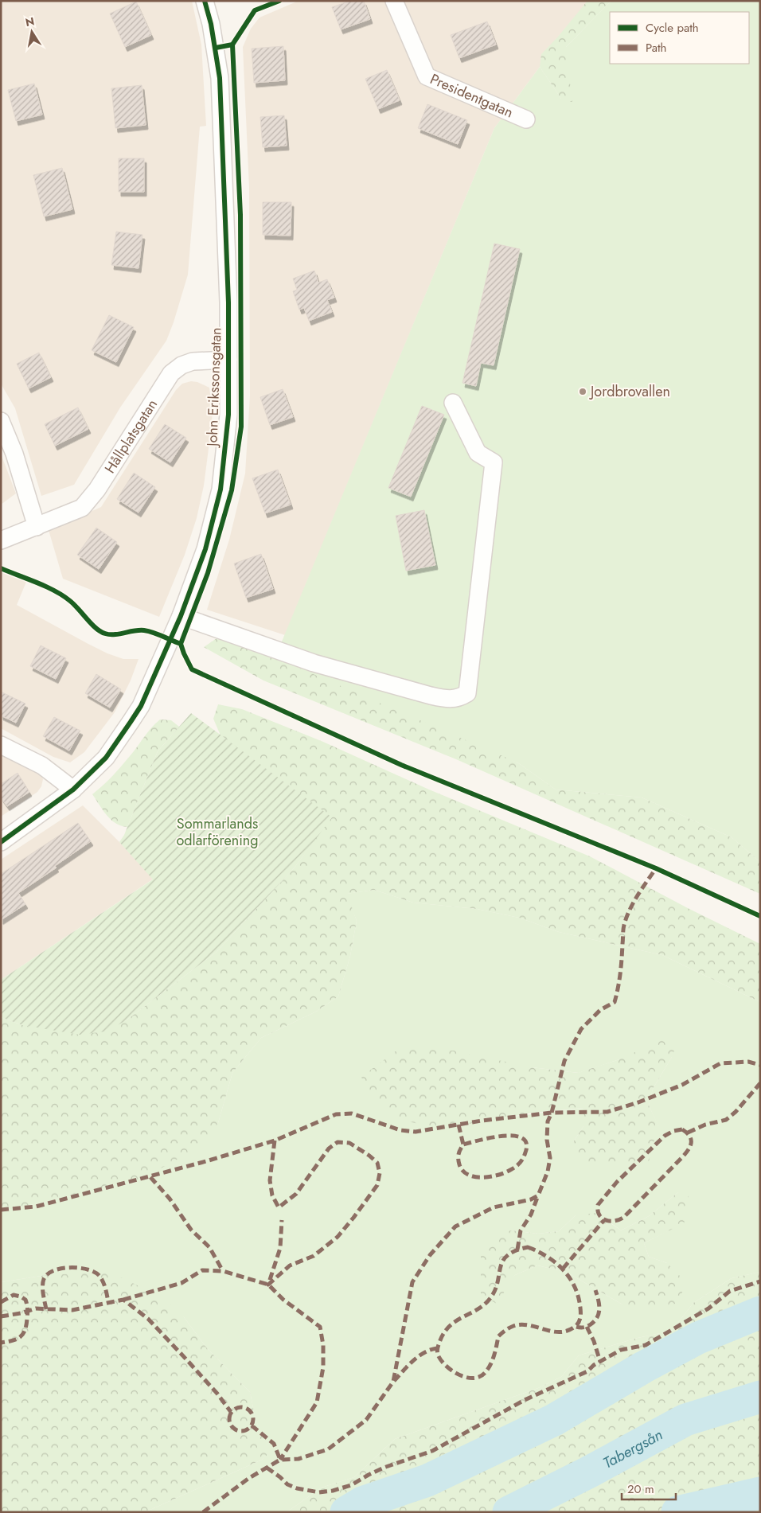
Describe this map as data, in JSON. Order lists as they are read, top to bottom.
{
  "streets": {
    "street": ["Presidentgatan", "John Erikssonsgatan", "Hållplatsgatan"]
  },
  "crossings": [
    ["John Erikssonsgatan", "Hållplatsgatan"]
  ],
  "water": ["Tabergsån"],
  "parks": ["Sommarlands odlarförening"],
  "places": ["Jordbrovallen"],
  "legend": ["Cycle path", "Path"],
  "scale_bar": "20 m",
  "north": "top"
}
